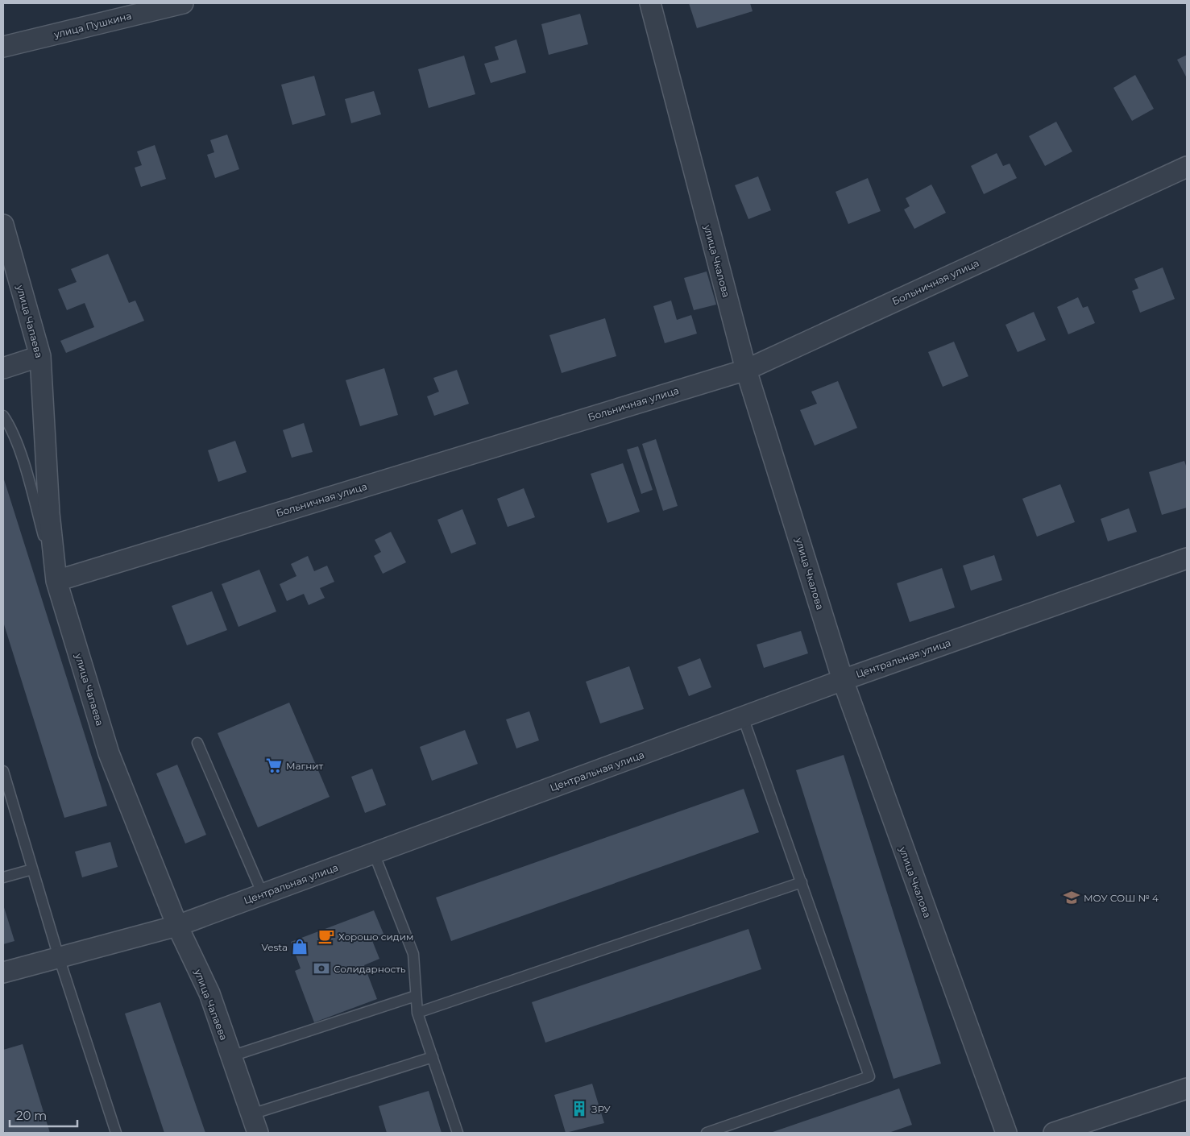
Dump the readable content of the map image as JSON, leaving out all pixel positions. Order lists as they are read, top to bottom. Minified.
{"streets":{"street":["улица Пушкина","улица Чкалова","Больничная улица","улица Чапаева","Центральная улица"]},"crossings":[["улица Чкалова","Больничная улица"],["улица Чкалова","Центральная улица"],["Больничная улица","улица Чапаева"],["улица Чапаева","Центральная улица"]],"places":{"supermarket":["Магнит"],"school or university":["МОУ СОШ № 4"],"cafe":["Хорошо сидим"],"shop":["Vesta"],"bank":["Солидарность"],"building":["ЗРУ"]},"scale_bar":"20 m"}
